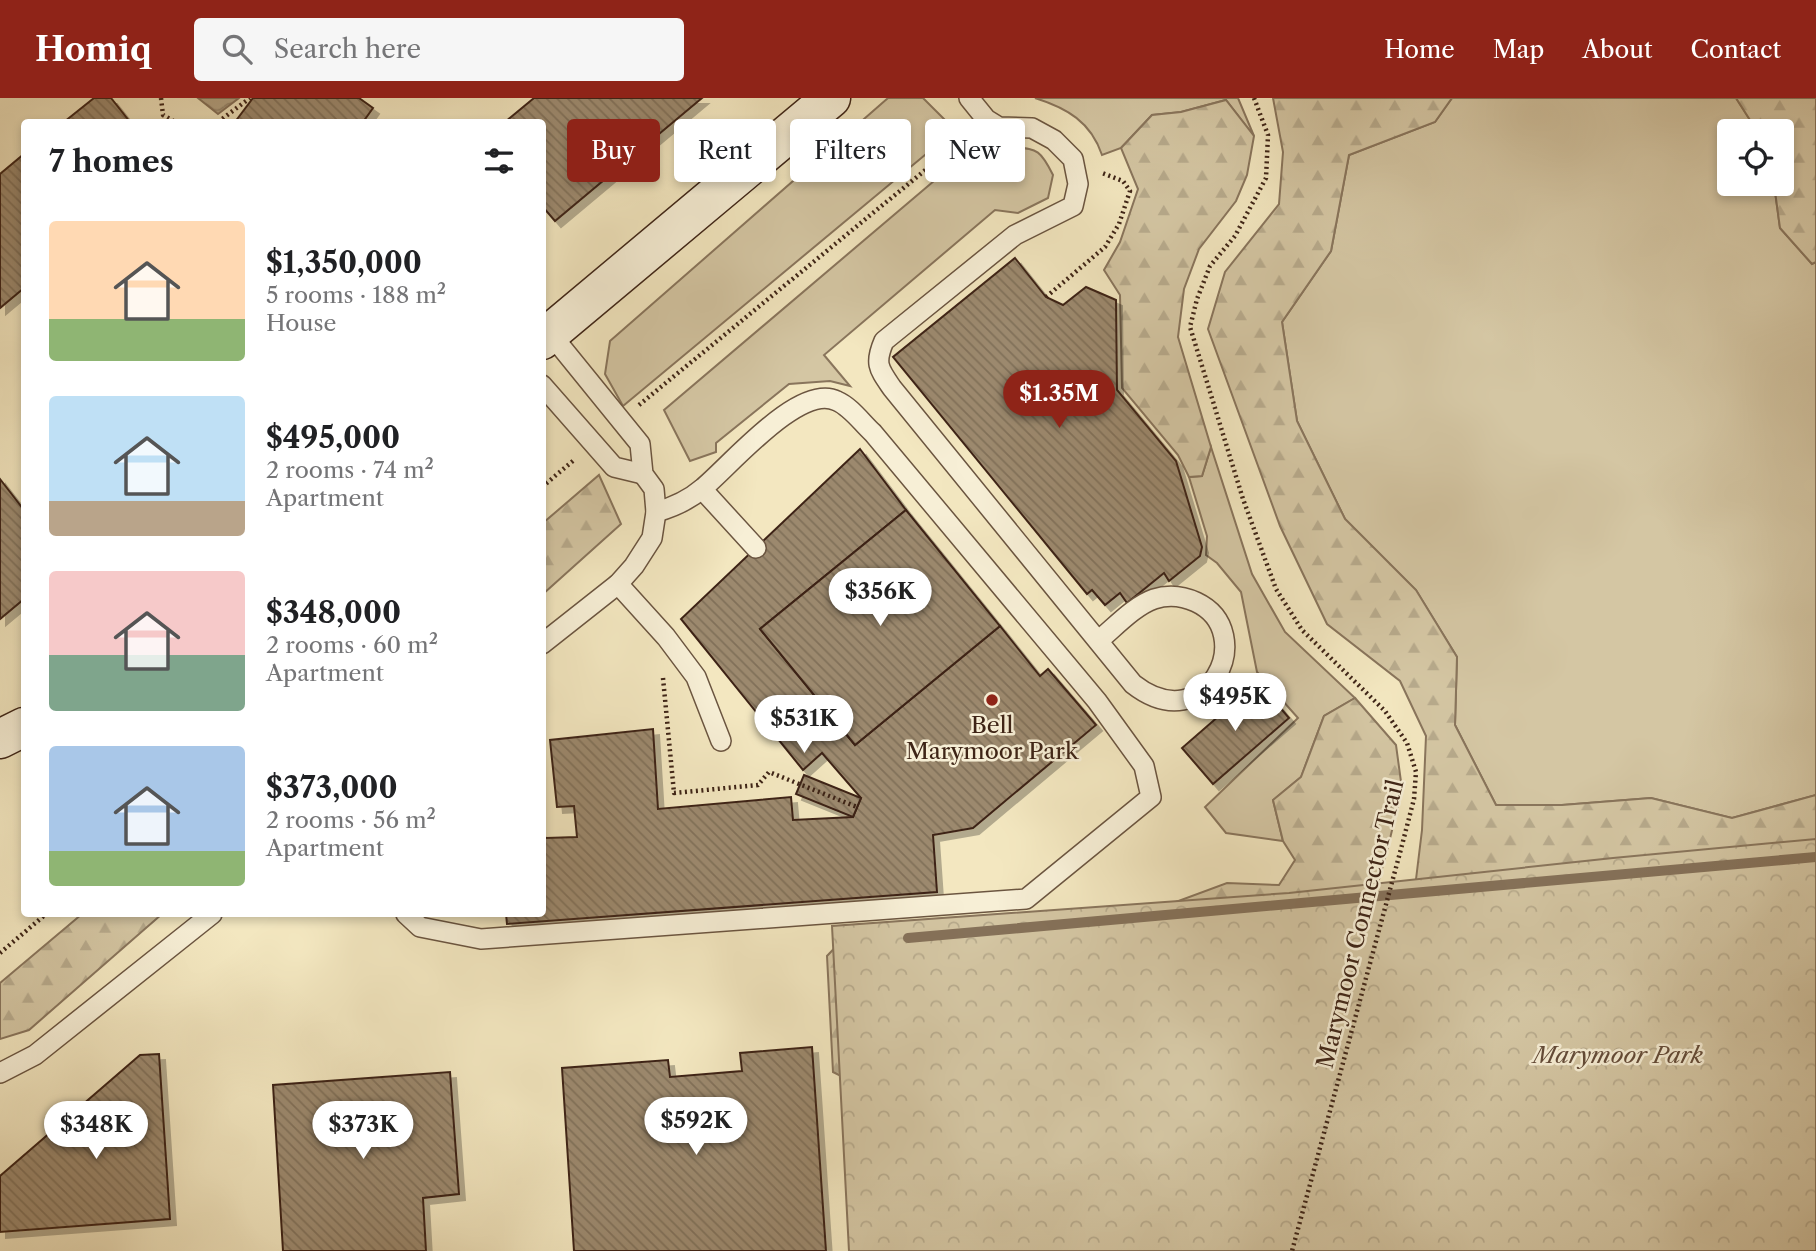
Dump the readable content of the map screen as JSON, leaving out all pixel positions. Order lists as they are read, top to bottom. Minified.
{"streets":{"path":["Marymoor Connector Trail"]},"parks":["Marymoor Park"],"places":["Bell Marymoor Park"],"page":{"header":"Homiq","search":"Search here","nav":["Home","Map","About","Contact"],"chip":["Buy","Rent","Filters","New"],"heading":"7 homes","list":[{"name":"$1,350,000","note":"5 rooms · 188 m² · House"},{"name":"$495,000","note":"2 rooms · 74 m² · Apartment"},{"name":"$348,000","note":"2 rooms · 60 m² · Apartment"},{"name":"$373,000","note":"2 rooms · 56 m² · Apartment"}],"price":["$1.35M","$356K","$495K","$531K","$592K","$348K","$373K"]}}
